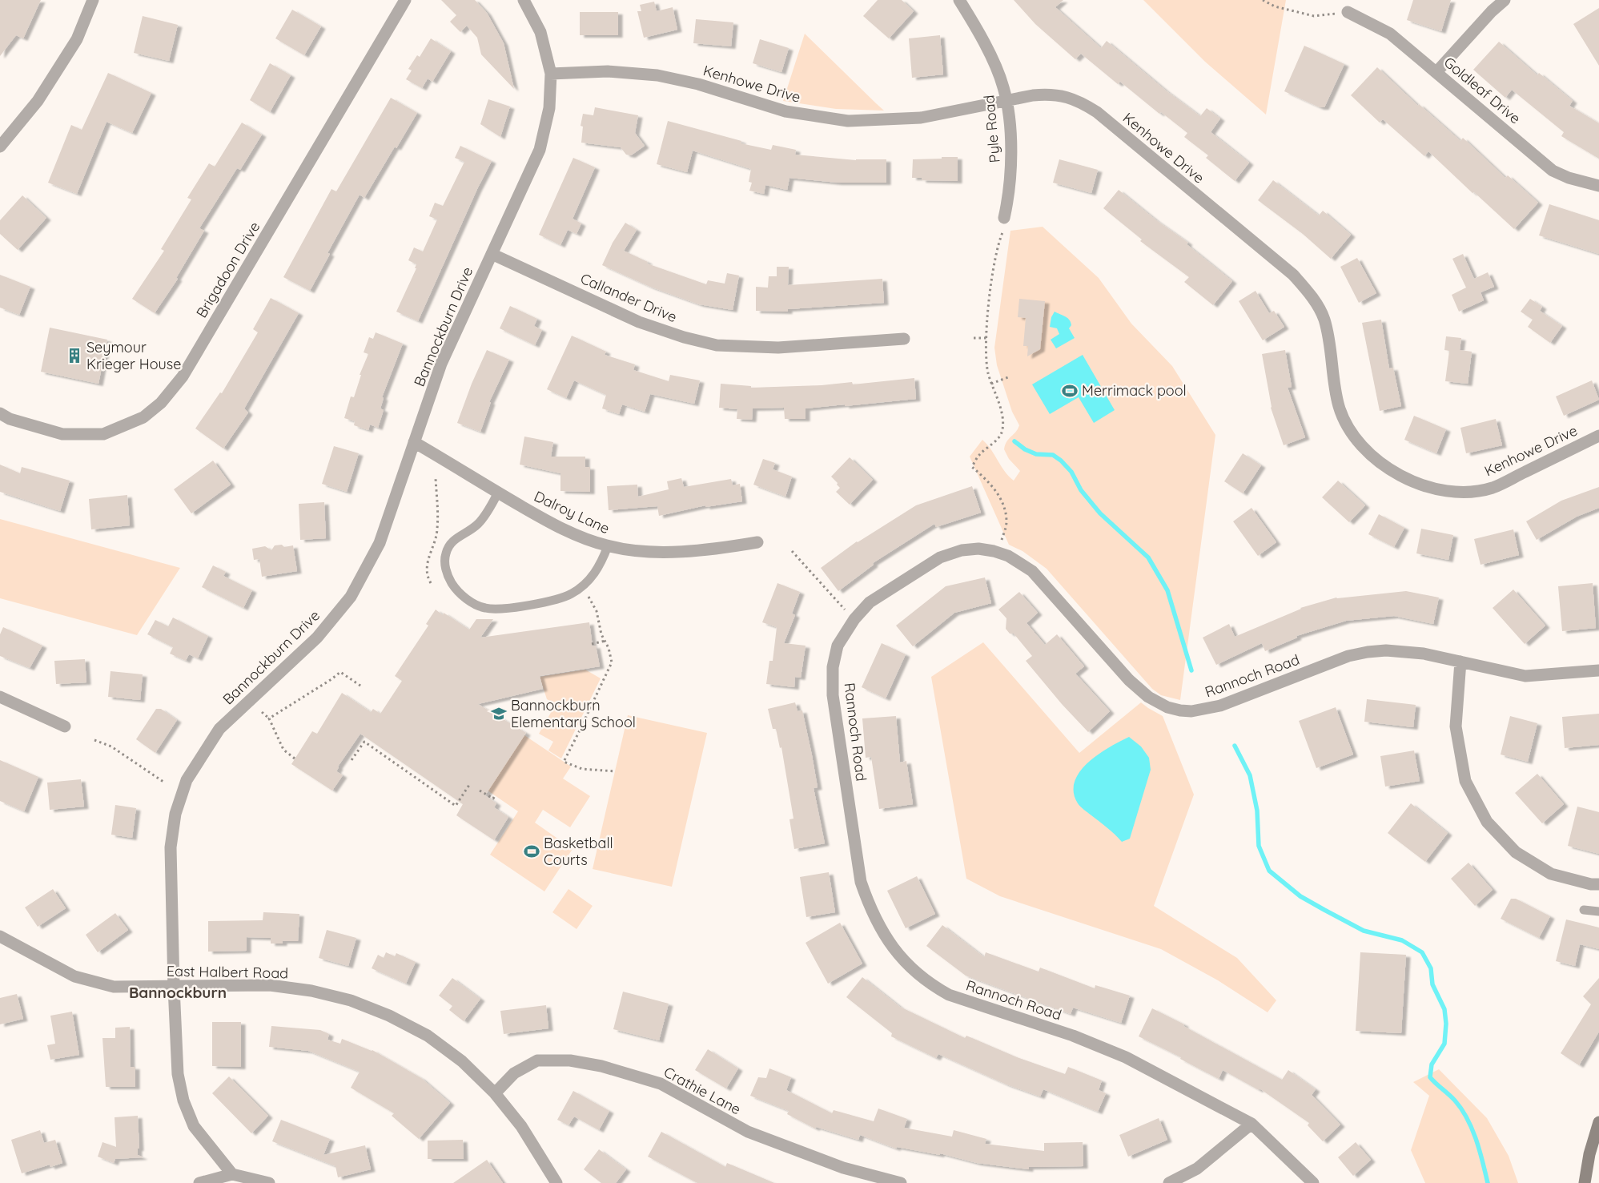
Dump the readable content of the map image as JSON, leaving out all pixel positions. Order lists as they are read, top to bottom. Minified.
{"streets":{"street":["Kenhowe Drive","Goldleaf Drive","Pyle Road","Brigadoon Drive","Callander Drive","Bannockburn Drive","Dalroy Lane","Rannoch Road","East Halbert Road","Crathie Lane"]},"crossings":[["Kenhowe Drive","Pyle Road"],["Kenhowe Drive","Bannockburn Drive"],["Callander Drive","Bannockburn Drive"],["Bannockburn Drive","Dalroy Lane"],["Bannockburn Drive","East Halbert Road"],["East Halbert Road","Crathie Lane"]],"districts":["Bannockburn"],"places":{"building":["Seymour Krieger House"],"sports":["Merrimack pool","Basketball Courts"],"school or university":["Bannockburn Elementary School"]}}
